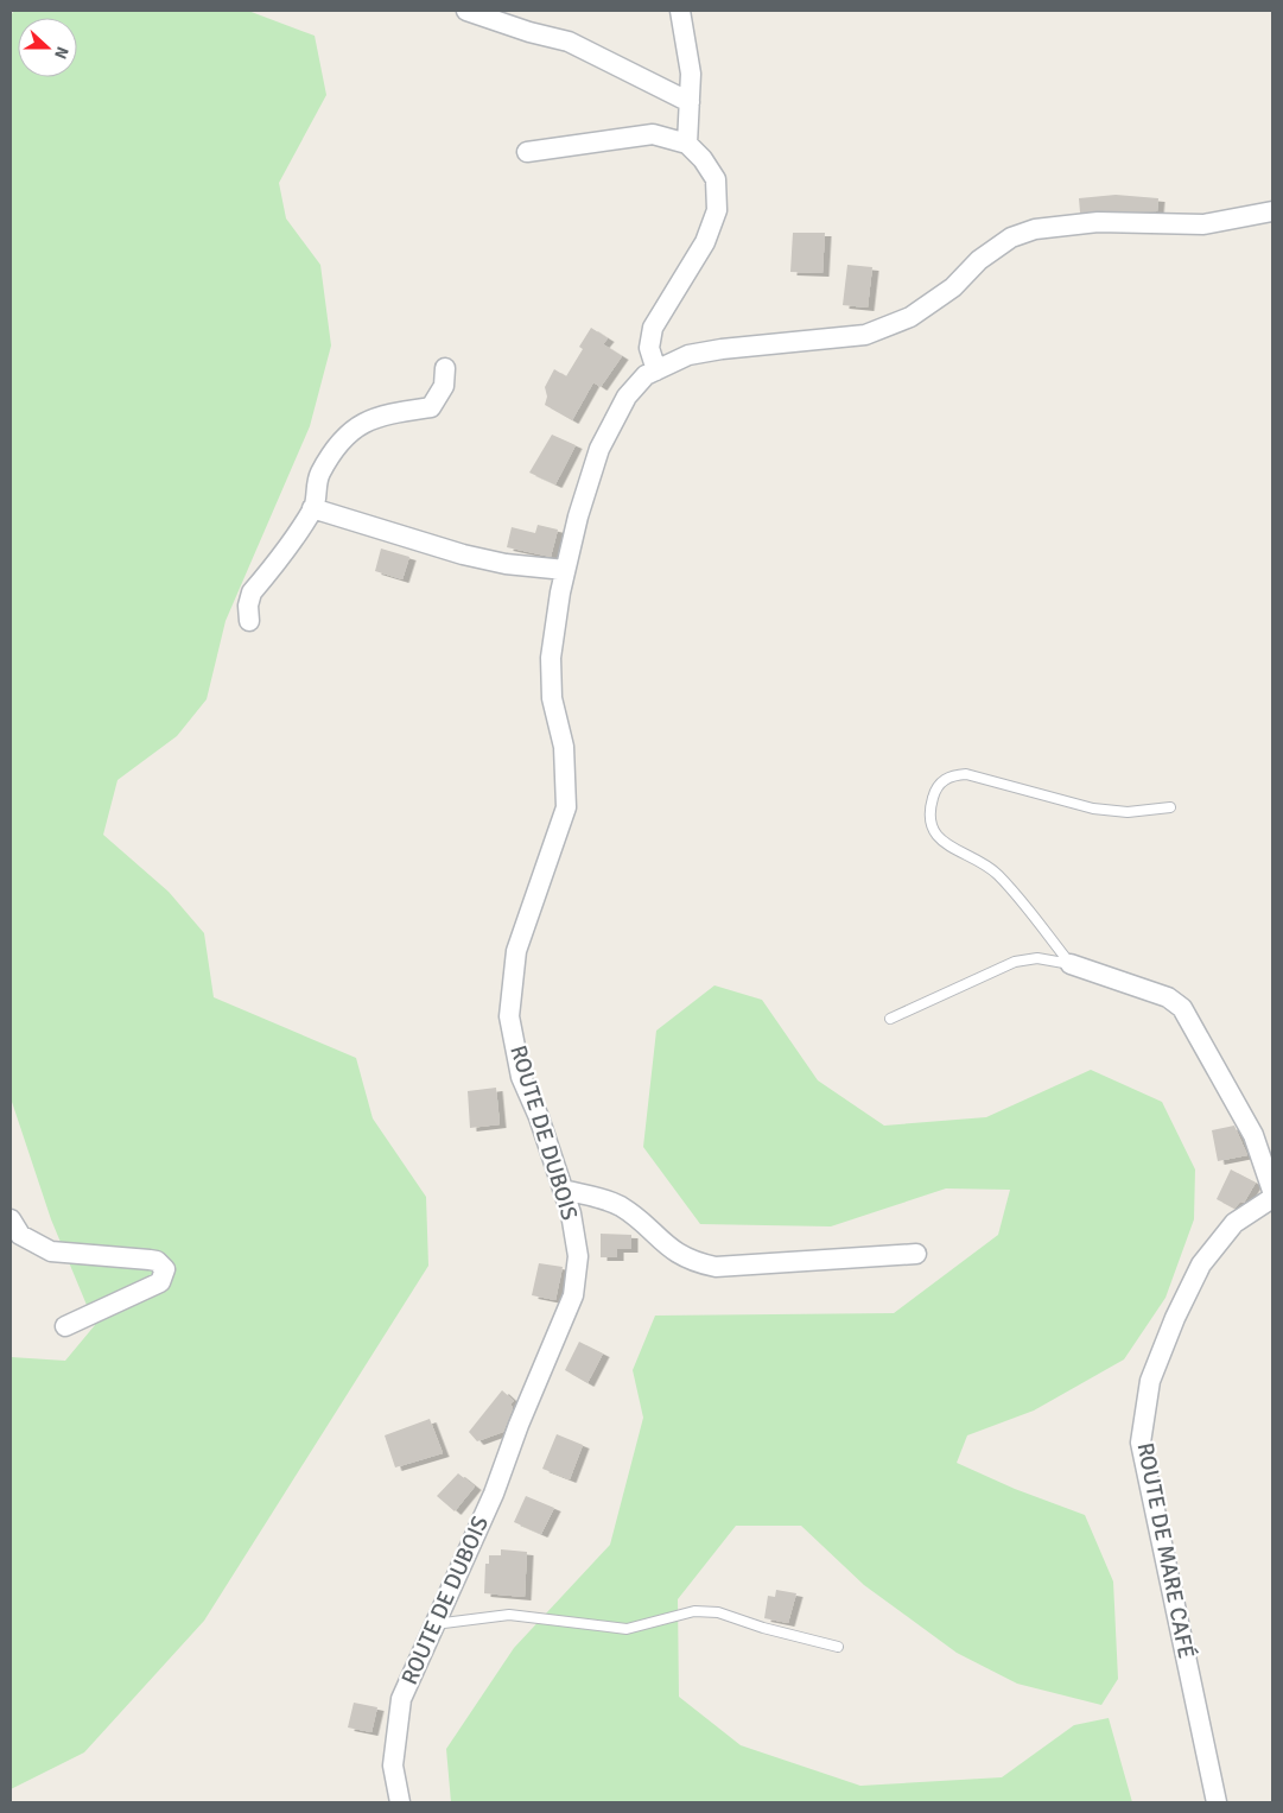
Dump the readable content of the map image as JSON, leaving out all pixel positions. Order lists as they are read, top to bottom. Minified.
{"streets":{"street":["ROUTE DE DUBOIS","ROUTE DE MARE CAFÉ"]},"north":"right"}
